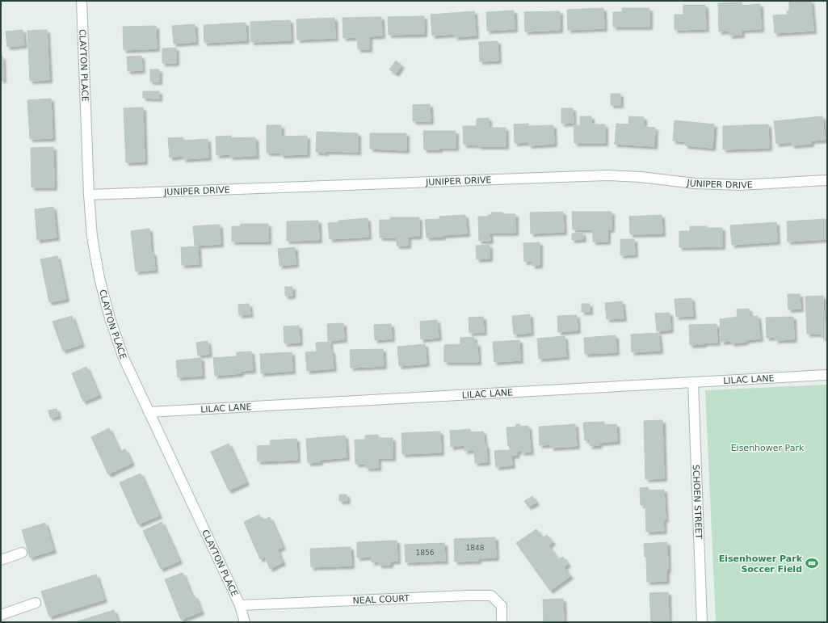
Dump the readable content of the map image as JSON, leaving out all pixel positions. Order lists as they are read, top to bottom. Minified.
{"streets":{"street":["CLAYTON PLACE","JUNIPER DRIVE","LILAC LANE","SCHOEN STREET","NEAL COURT"]},"crossings":[["CLAYTON PLACE","JUNIPER DRIVE"],["CLAYTON PLACE","LILAC LANE"],["CLAYTON PLACE","NEAL COURT"],["LILAC LANE","SCHOEN STREET"]],"parks":["Eisenhower Park"],"places":{"sports":["Eisenhower Park Soccer Field"]},"house_numbers":["1848","1856"]}
